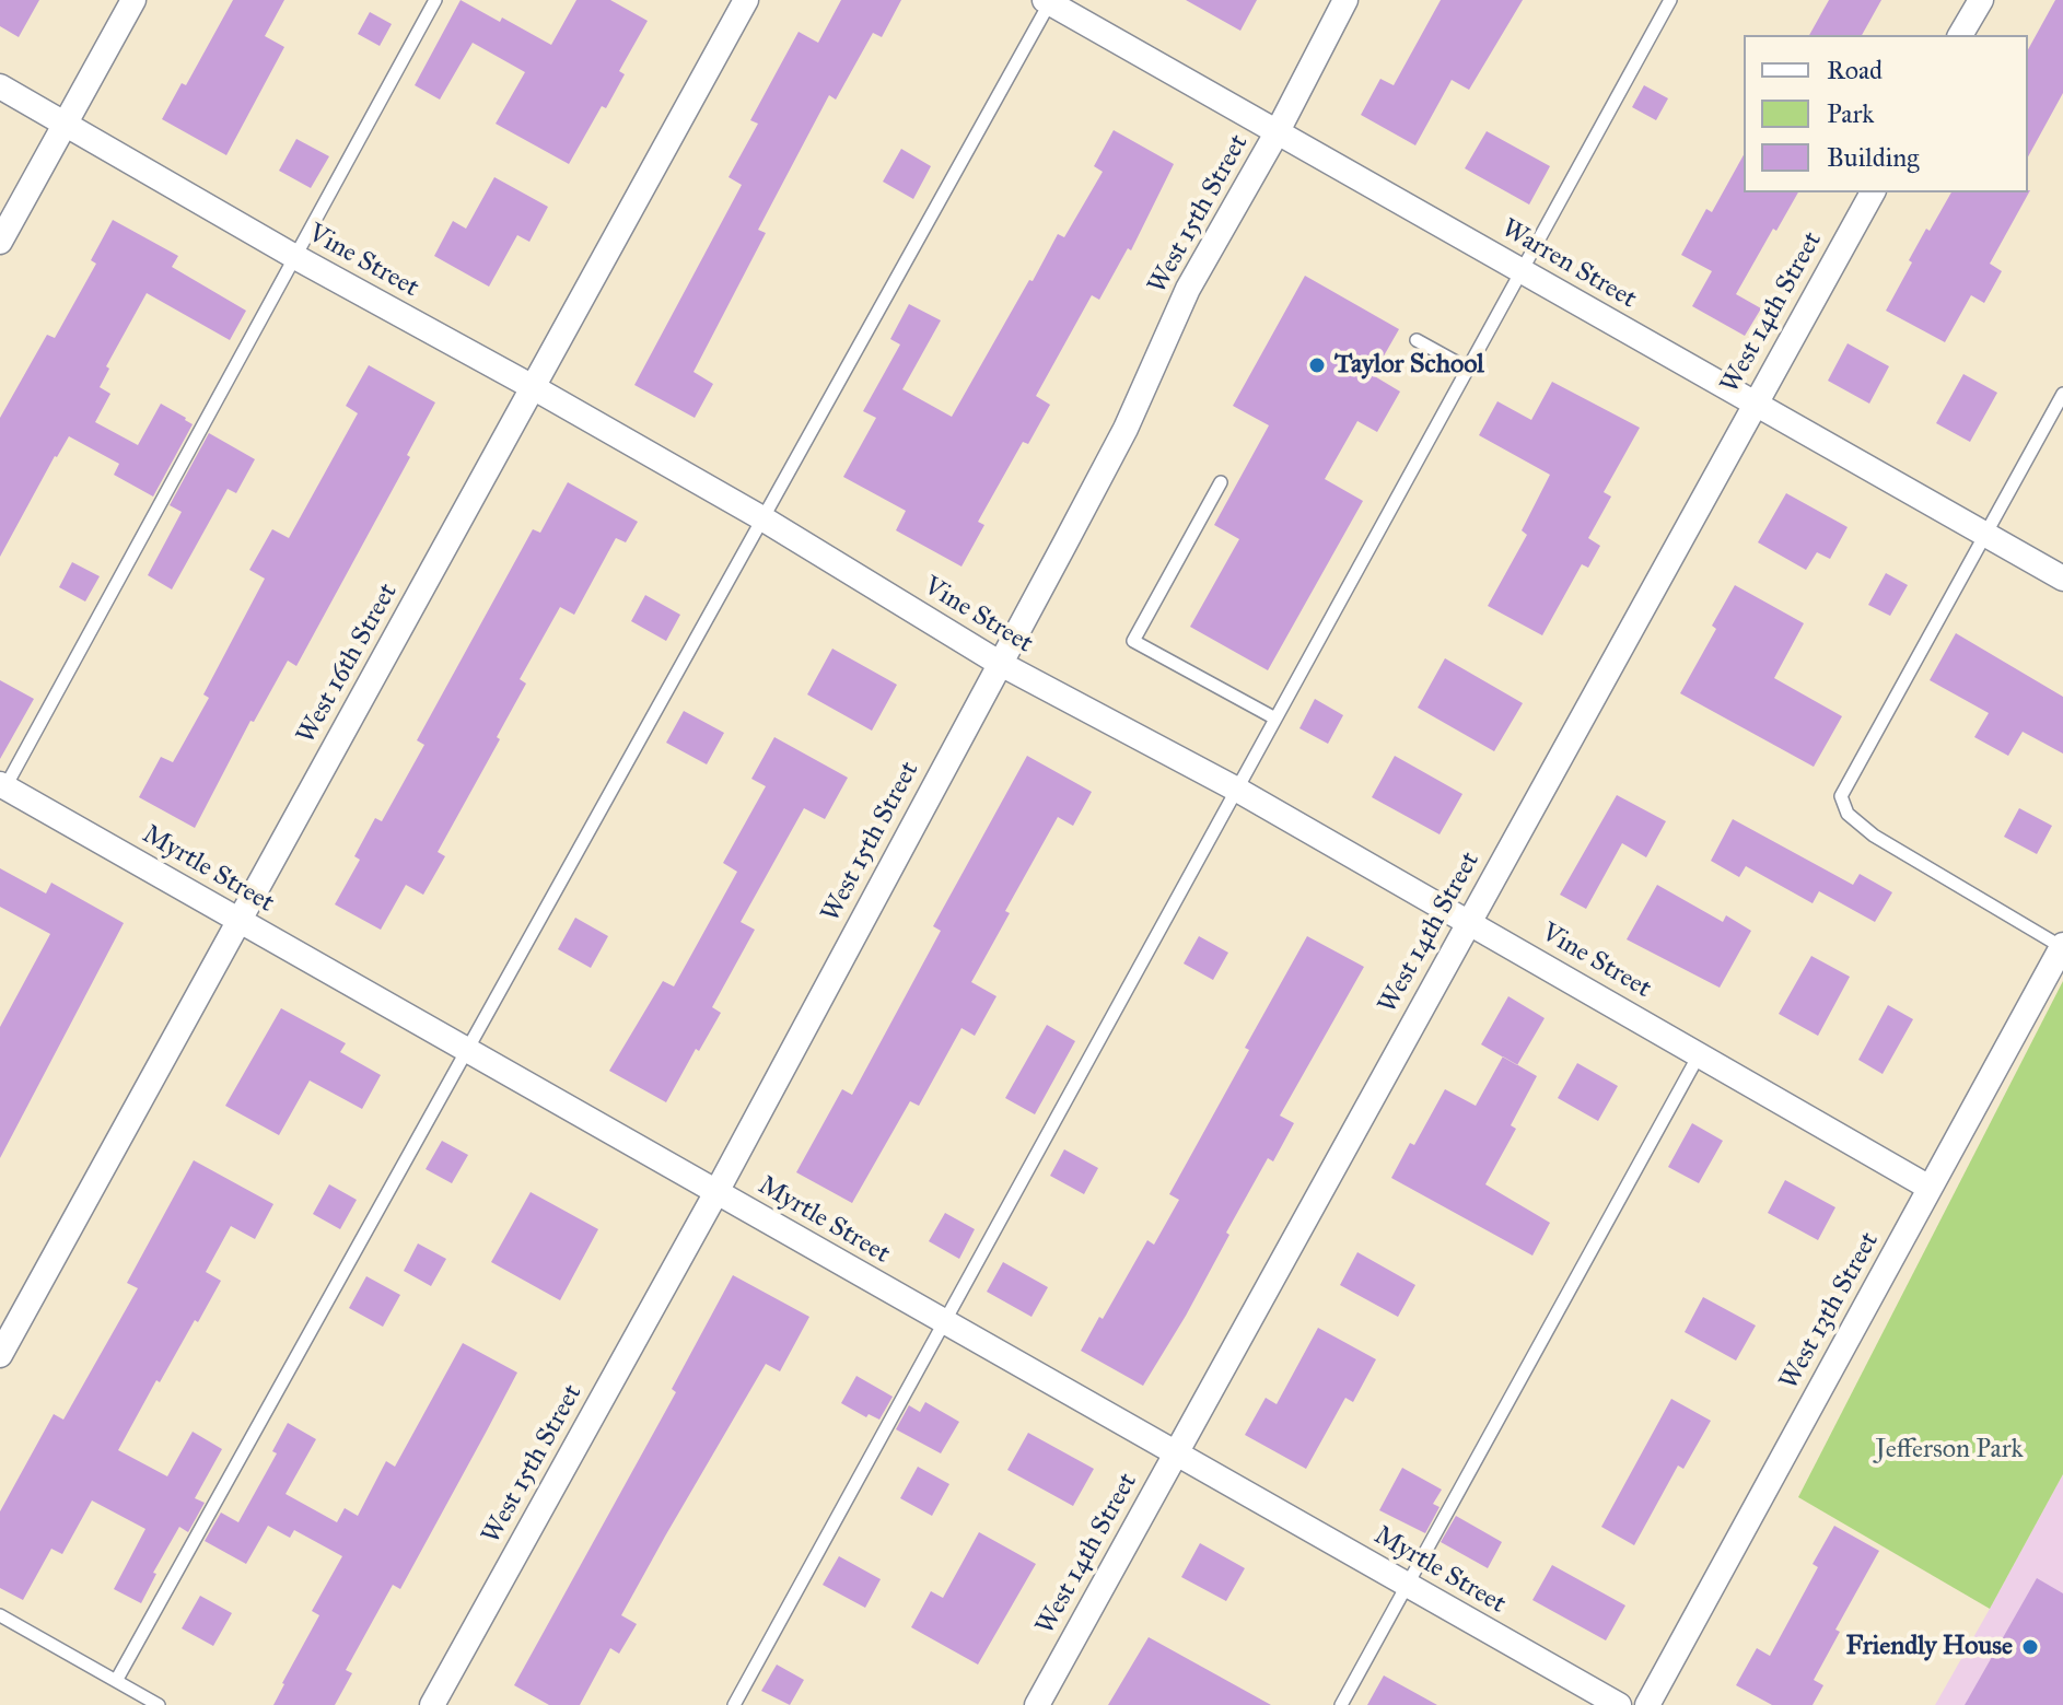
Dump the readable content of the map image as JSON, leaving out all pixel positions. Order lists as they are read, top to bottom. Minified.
{"streets":{"street":["West 15th Street","Vine Street","Warren Street","West 14th Street","West 16th Street","Myrtle Street","West 13th Street"]},"crossings":[["West 15th Street","Vine Street"],["West 15th Street","Warren Street"],["West 15th Street","Myrtle Street"],["Vine Street","West 14th Street"],["Vine Street","West 16th Street"],["Vine Street","West 13th Street"],["Warren Street","West 14th Street"],["West 14th Street","Myrtle Street"],["West 16th Street","Myrtle Street"]],"parks":["Jefferson Park"],"places":["Taylor School","Friendly House"],"legend":["Road","Park","Building"]}
